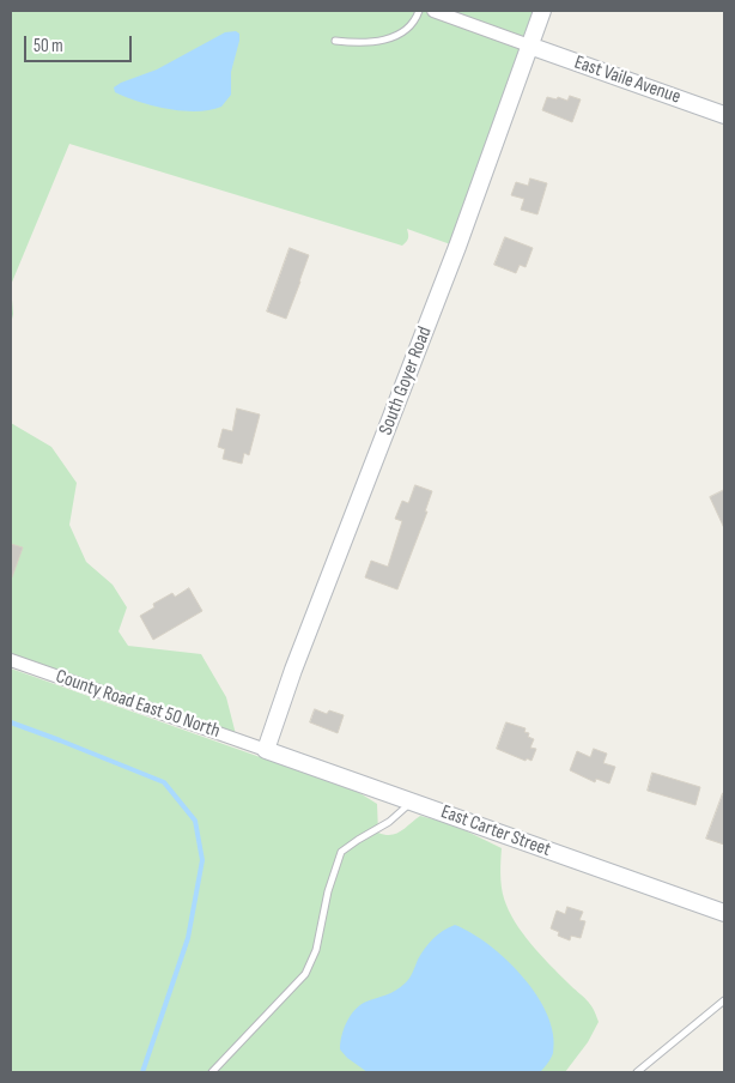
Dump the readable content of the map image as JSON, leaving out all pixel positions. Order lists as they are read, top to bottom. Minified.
{"streets":{"street":["East Vaile Avenue","South Goyer Road","County Road East 50 North","East Carter Street"]},"crossings":[["East Vaile Avenue","South Goyer Road"],["South Goyer Road","County Road East 50 North"],["South Goyer Road","East Carter Street"],["County Road East 50 North","East Carter Street"]],"scale_bar":"50 m"}
